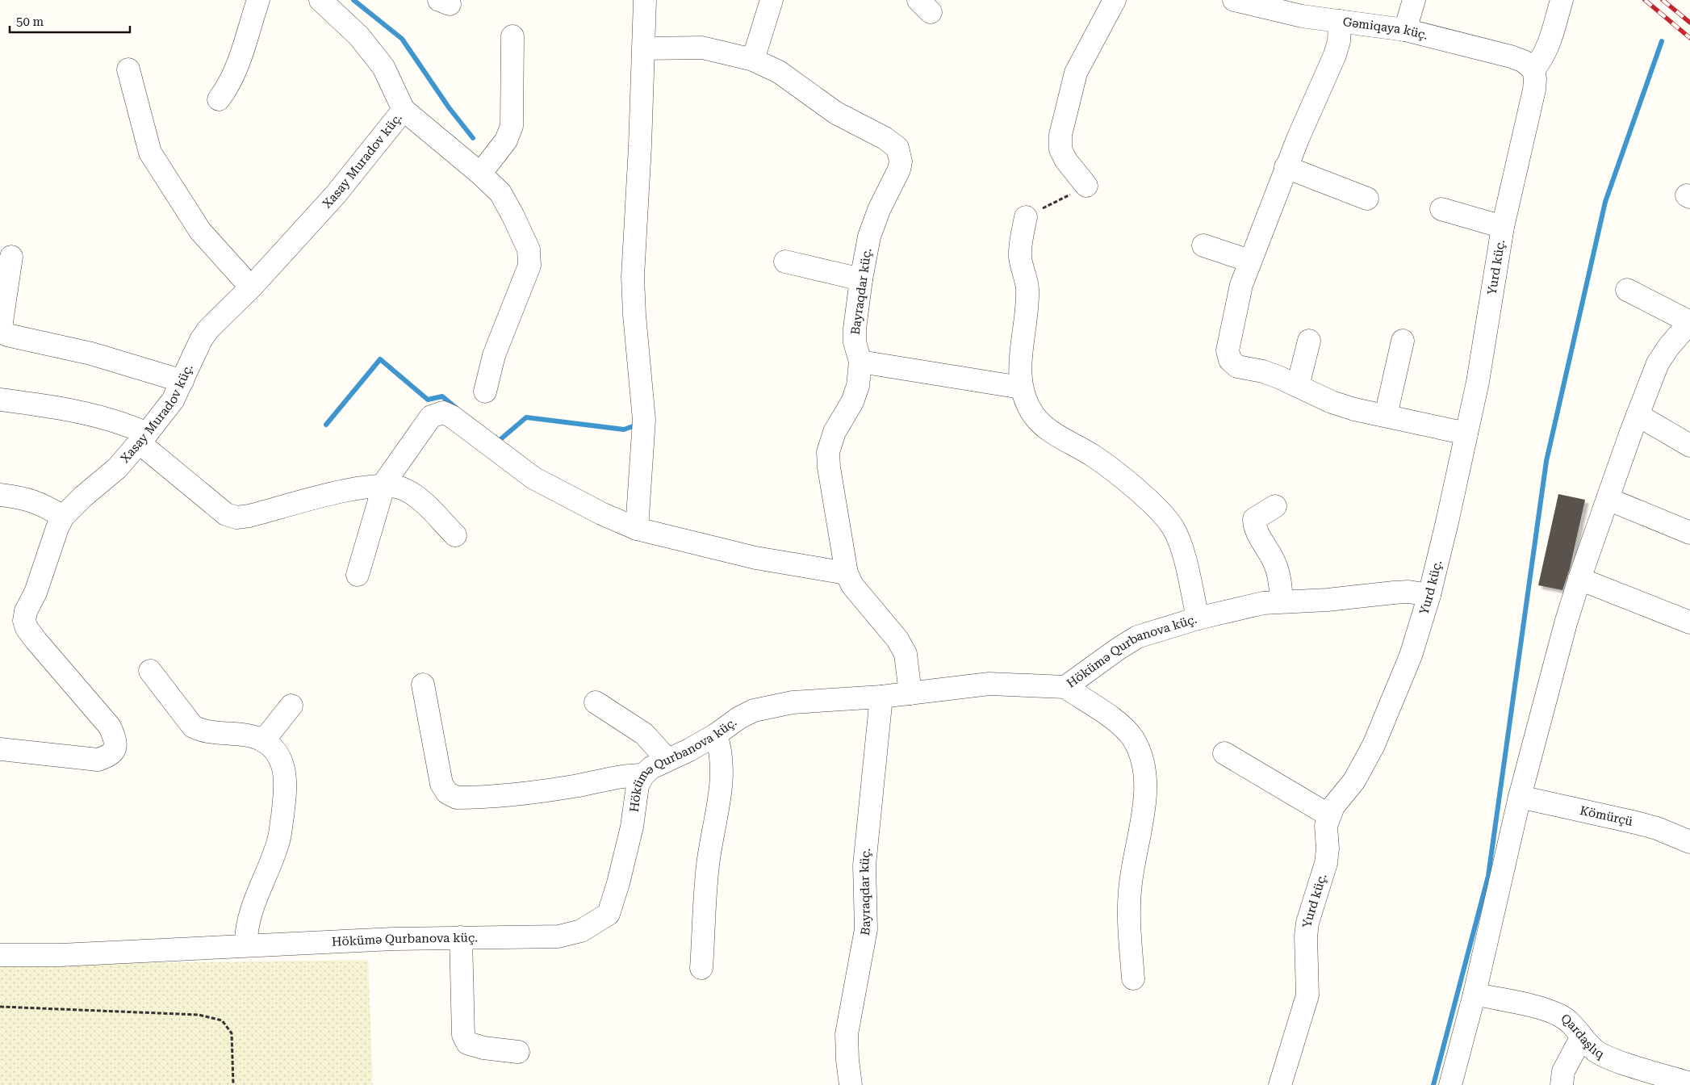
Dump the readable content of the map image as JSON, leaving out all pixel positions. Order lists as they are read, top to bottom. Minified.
{"streets":{"street":["Gəmiqaya küç.","Xasay Muradov küç.","Yurd küç.","Bayraqdar küç.","Hökümə Qurbanova küç.","Kömürçü","Qardaşlıq"]},"crossings":[["Gəmiqaya küç.","Yurd küç."],["Yurd küç.","Hökümə Qurbanova küç."],["Bayraqdar küç.","Hökümə Qurbanova küç."]],"scale_bar":"50 m"}
